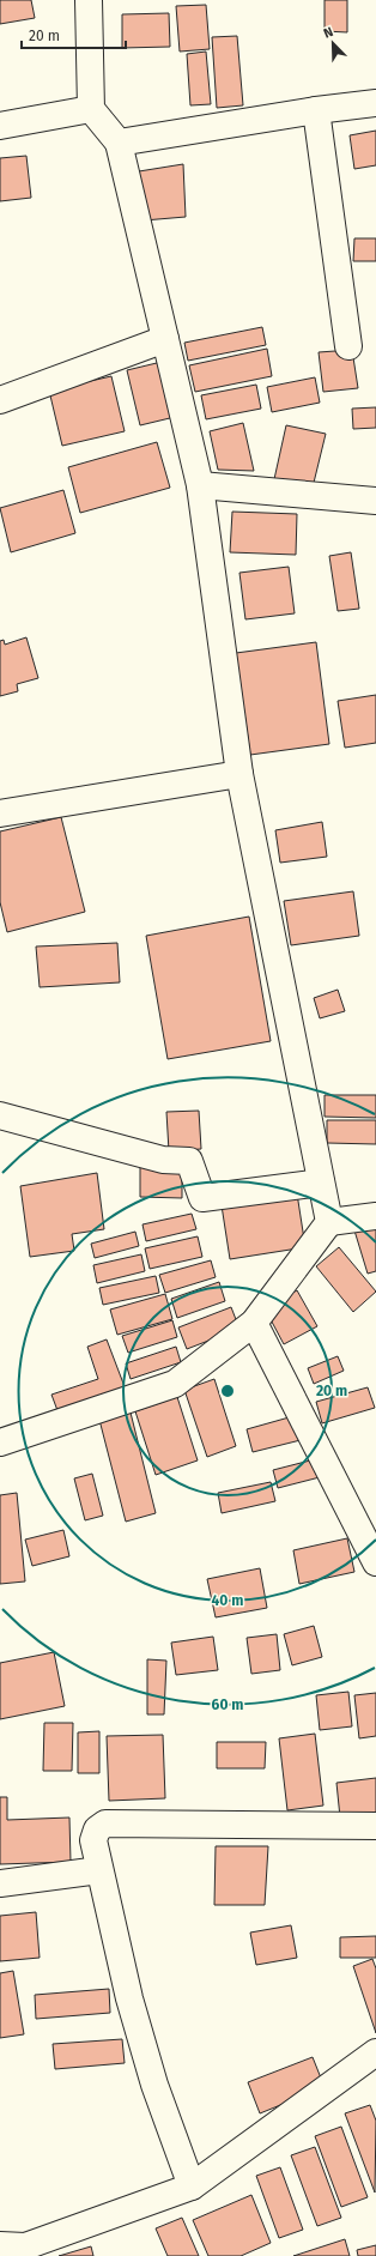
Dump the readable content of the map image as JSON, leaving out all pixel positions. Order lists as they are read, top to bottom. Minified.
{"scale_bar":"20 m","north":"top left","rings":["20 m","40 m","60 m"]}
